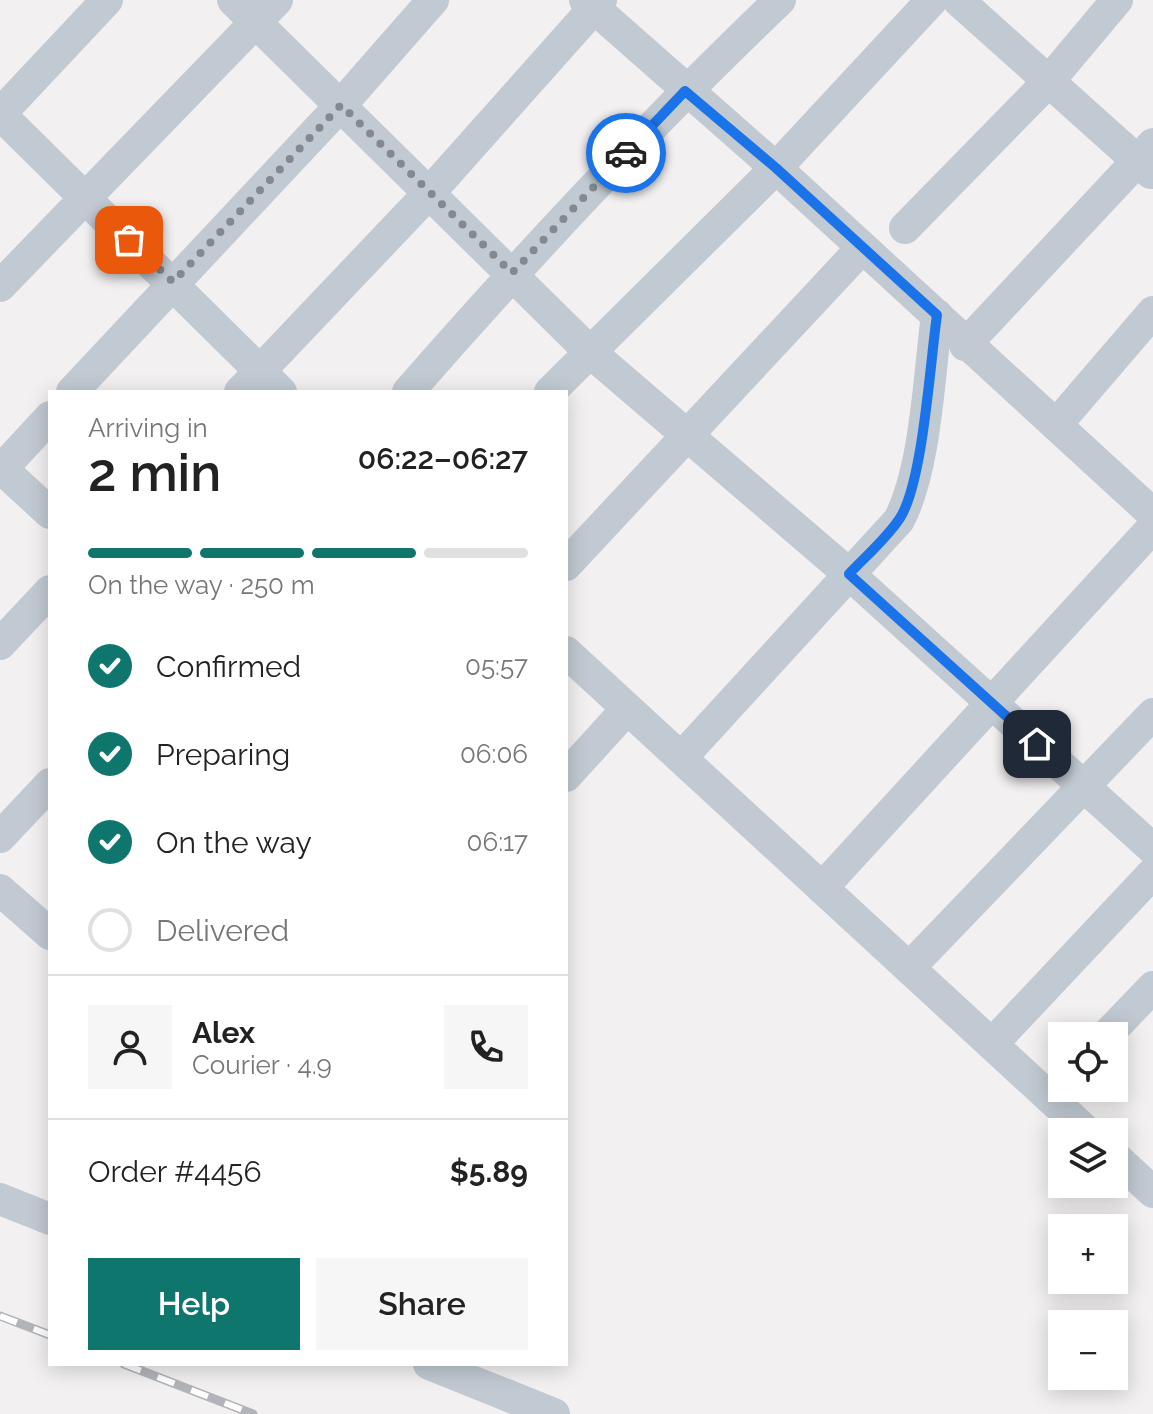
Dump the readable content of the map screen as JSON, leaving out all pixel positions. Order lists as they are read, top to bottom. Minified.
{"page":{"heading":["2 min","Arriving in","06:22–06:27"],"panel":["Alex","Courier · 4.9","Order #4456","$5.89"],"bar":"On the way · 250 m","list":[["Confirmed","05:57"],["Preparing","06:06"],["On the way","06:17"],"Delivered"],"map_buttons":["+","−"],"buttons":["Help","Share"]}}
